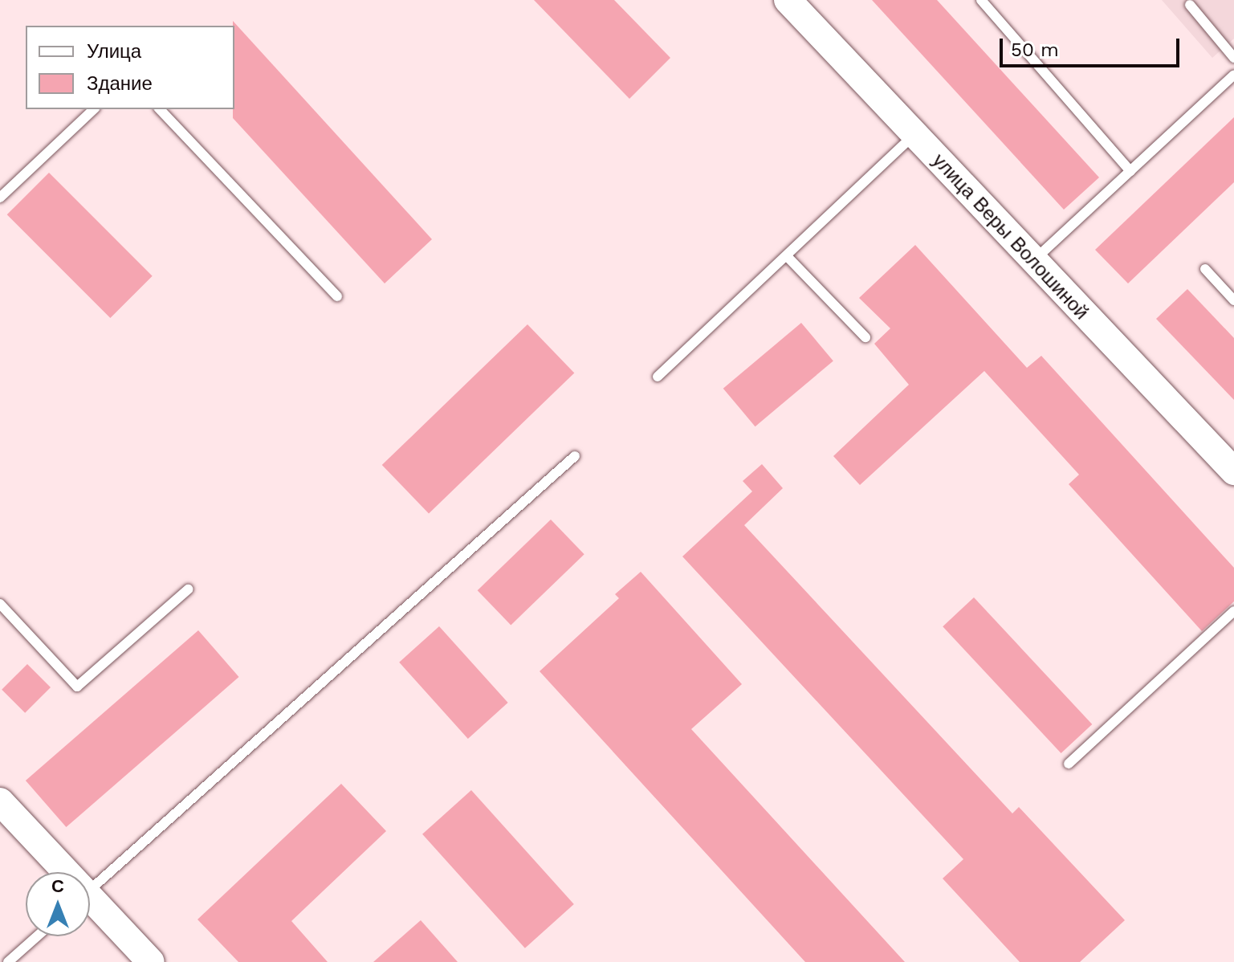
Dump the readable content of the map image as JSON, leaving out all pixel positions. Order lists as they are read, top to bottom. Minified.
{"streets":{"street":["улица Веры Волошиной"]},"legend":["Улица","Здание"],"scale_bar":"50 m","north":"top"}
